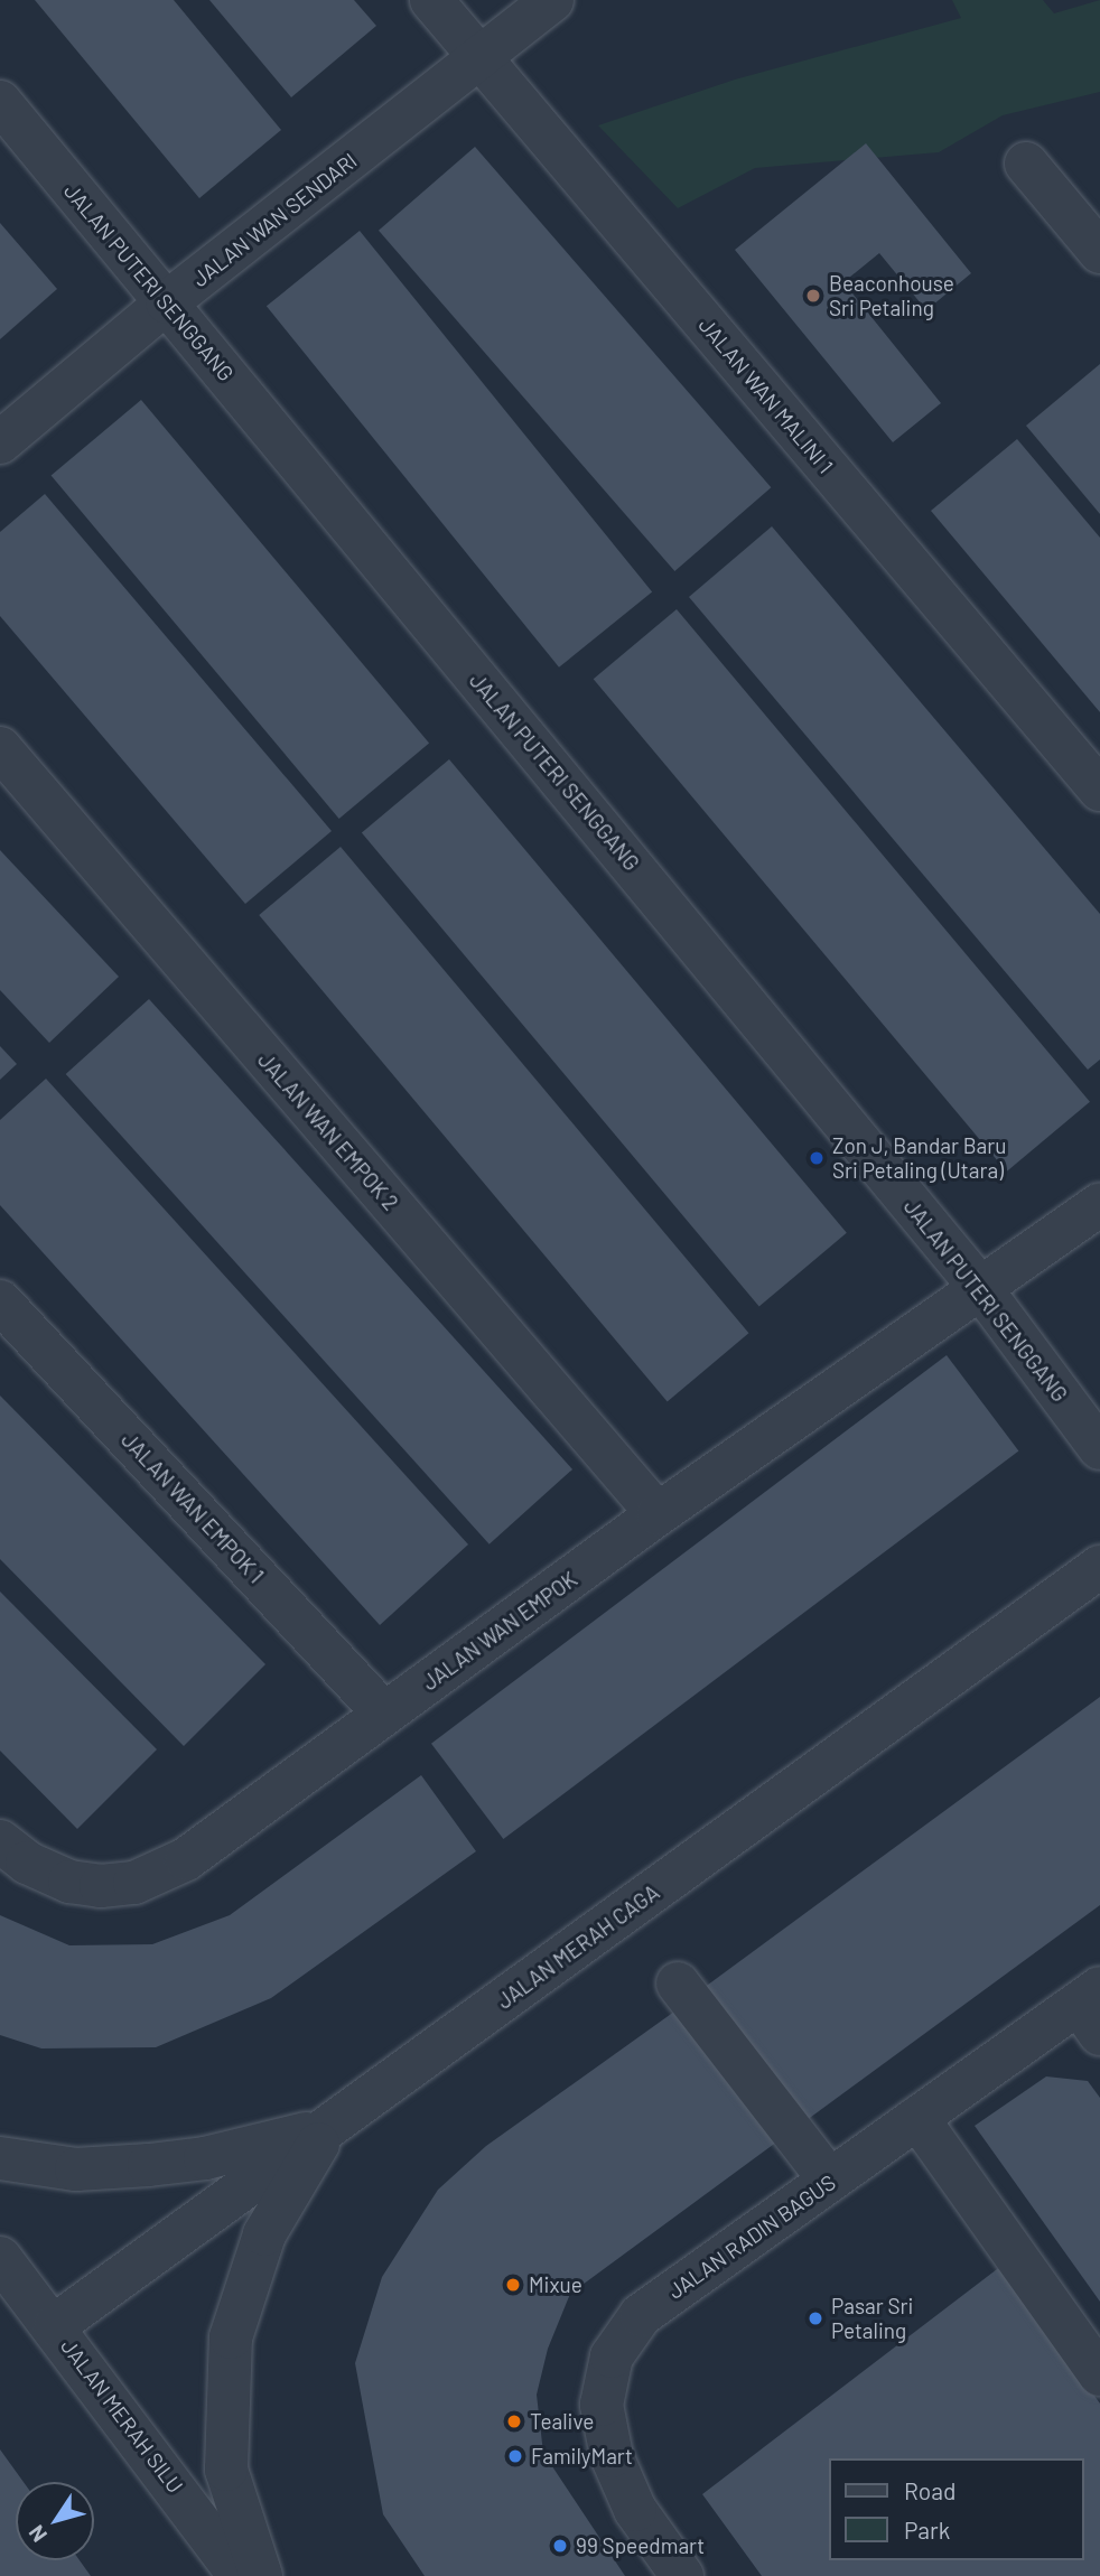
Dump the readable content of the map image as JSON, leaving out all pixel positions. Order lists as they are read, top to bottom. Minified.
{"streets":{"street":["JALAN WAN SENDARI","JALAN PUTERI SENGGANG","JALAN WAN MALINI 1","JALAN WAN EMPOK 2","JALAN WAN EMPOK 1","JALAN WAN EMPOK","JALAN MERAH CAGA","JALAN RADIN BAGUS","JALAN MERAH SILU"]},"crossings":[["JALAN WAN SENDARI","JALAN PUTERI SENGGANG"],["JALAN WAN SENDARI","JALAN WAN MALINI 1"],["JALAN PUTERI SENGGANG","JALAN WAN EMPOK"],["JALAN WAN EMPOK 2","JALAN WAN EMPOK"],["JALAN WAN EMPOK 1","JALAN WAN EMPOK"],["JALAN MERAH CAGA","JALAN MERAH SILU"]],"places":["Beaconhouse Sri Petaling","Zon J, Bandar Baru Sri Petaling (Utara)","Mixue","Pasar Sri Petaling","Tealive","FamilyMart","99 Speedmart"],"legend":["Road","Park"],"north":"bottom left"}
